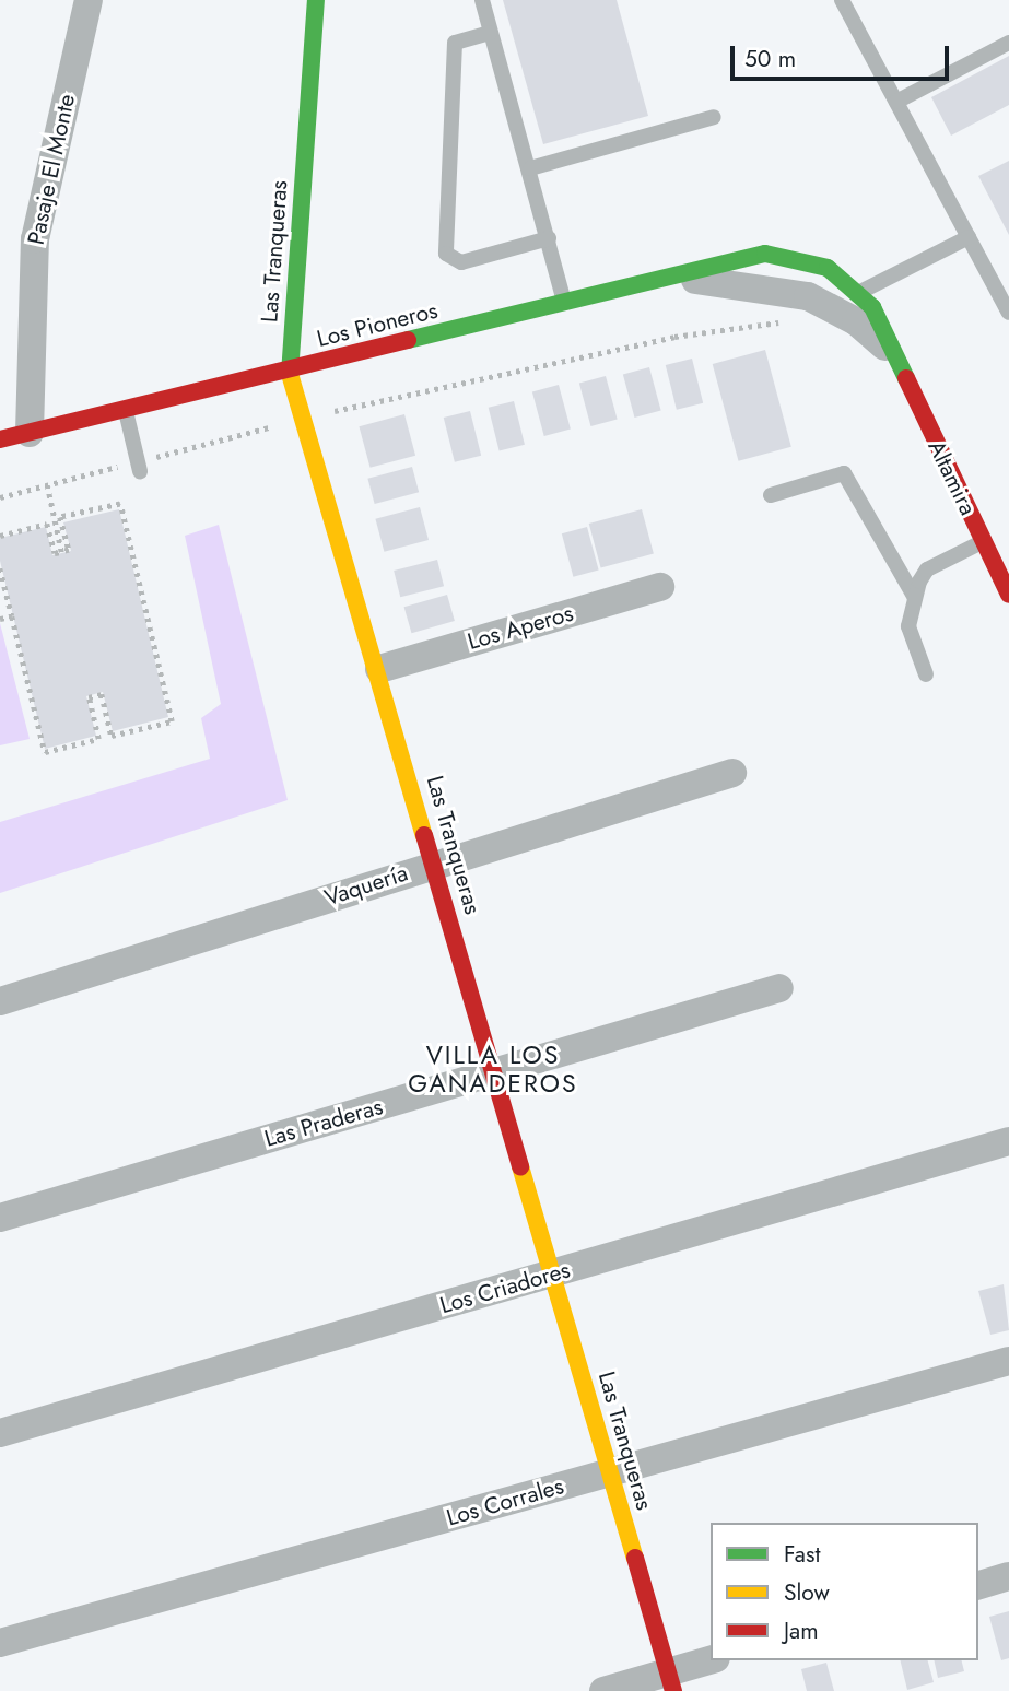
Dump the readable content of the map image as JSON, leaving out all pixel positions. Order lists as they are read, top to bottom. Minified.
{"streets":{"street":["Pasaje El Monte","Las Tranqueras","Los Pioneros","Altamira","Los Aperos","Vaquería","Las Praderas","Los Criadores","Los Corrales"]},"crossings":[["Pasaje El Monte","Los Pioneros"],["Las Tranqueras","Los Pioneros"],["Las Tranqueras","Los Aperos"],["Las Tranqueras","Vaquería"],["Las Tranqueras","Las Praderas"],["Las Tranqueras","Los Criadores"],["Las Tranqueras","Los Corrales"],["Los Pioneros","Altamira"]],"districts":["VILLA LOS GANADEROS"],"legend":["Fast","Slow","Jam"],"scale_bar":"50 m"}
